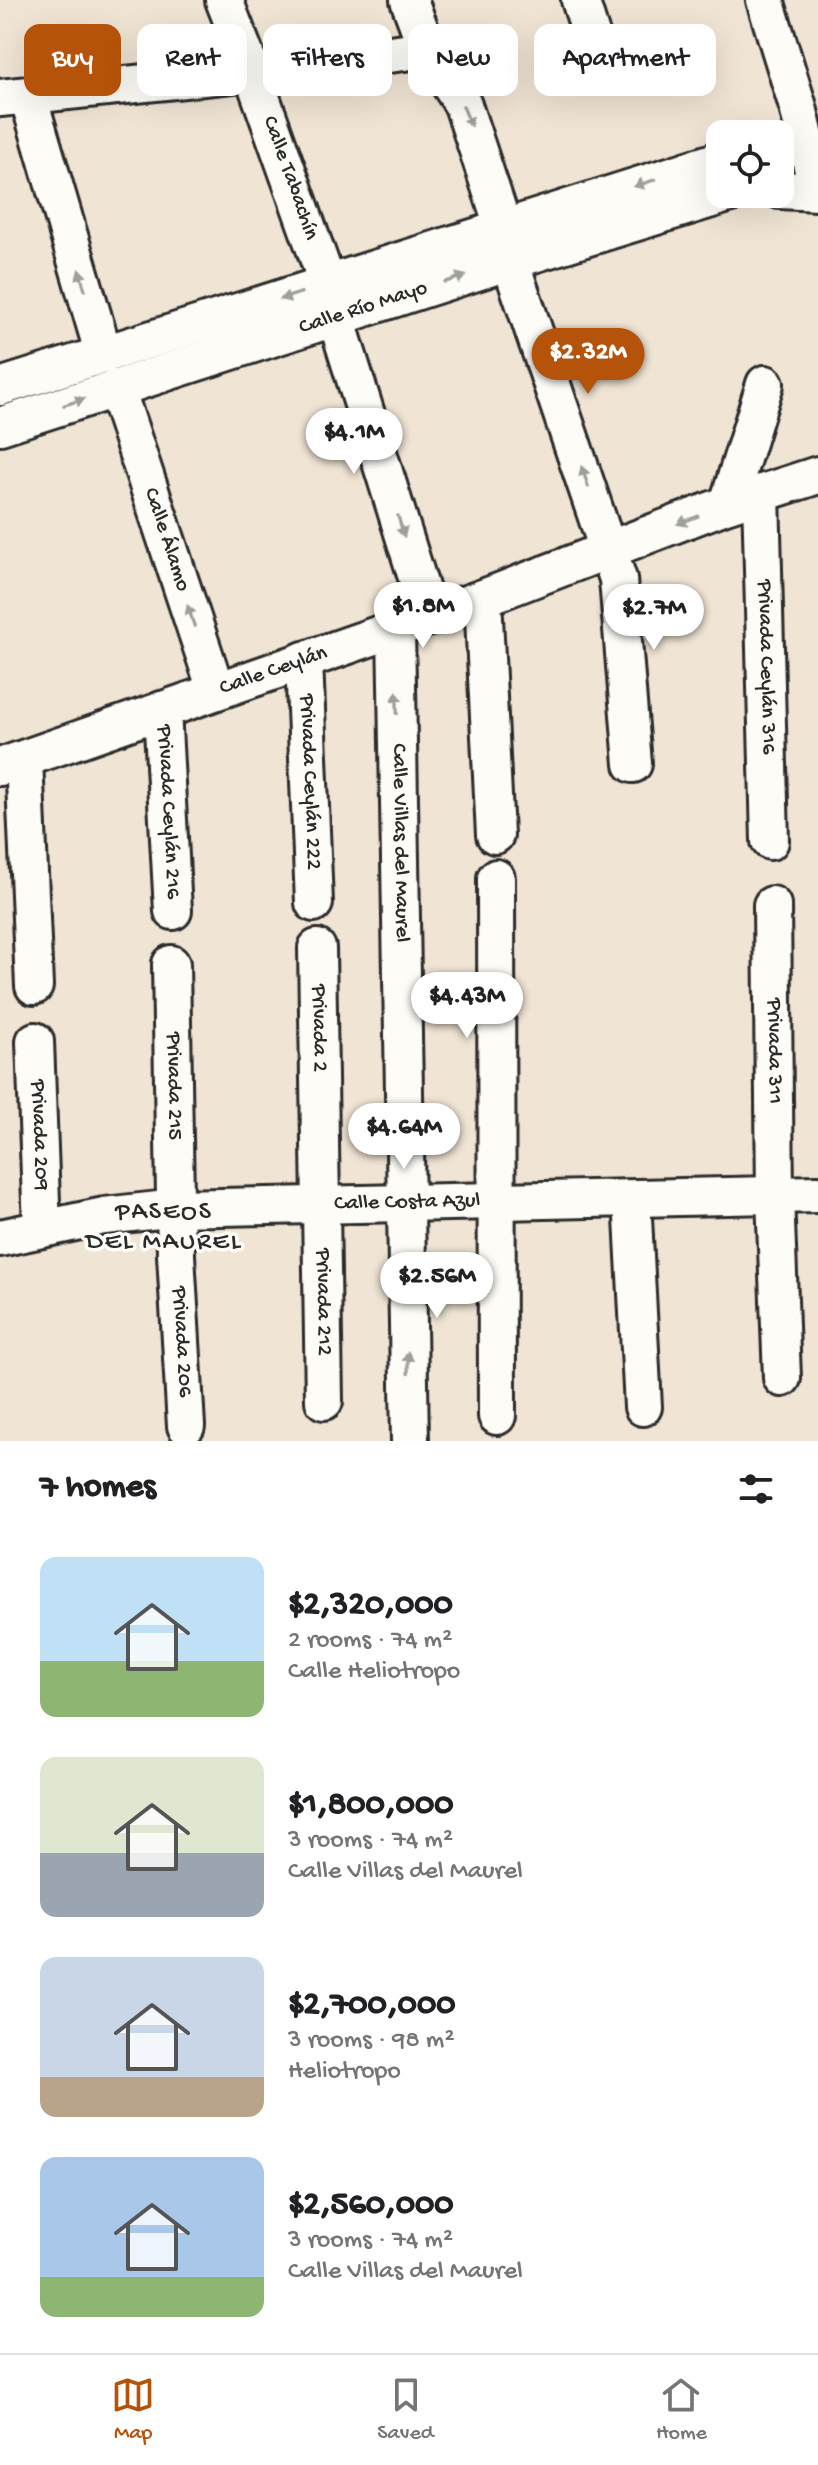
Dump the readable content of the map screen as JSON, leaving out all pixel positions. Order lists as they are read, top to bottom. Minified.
{"streets":{"street":["Calle Tabachín","Calle Río Mayo","Calle Álamo","Privada Ceylán 316","Calle Ceylán","Privada Ceylán 222","Privada Ceylán 216","Calle Villas del Maurel","Privada 2","Privada 311","Privada 215","Privada 209","Calle Costa Azul","Privada 212","Privada 206"]},"crossings":[["Calle Tabachín","Calle Río Mayo"],["Calle Tabachín","Calle Ceylán"],["Calle Tabachín","Calle Villas del Maurel"],["Calle Río Mayo","Calle Álamo"],["Calle Álamo","Calle Ceylán"],["Privada Ceylán 316","Calle Ceylán"],["Calle Ceylán","Privada Ceylán 222"],["Calle Ceylán","Privada Ceylán 216"],["Calle Ceylán","Calle Villas del Maurel"],["Calle Villas del Maurel","Calle Costa Azul"],["Privada 2","Calle Costa Azul"],["Privada 2","Privada 212"],["Privada 311","Calle Costa Azul"],["Privada 215","Calle Costa Azul"],["Privada 215","Privada 206"],["Privada 209","Calle Costa Azul"],["Calle Costa Azul","Privada 212"],["Calle Costa Azul","Privada 206"]],"one_way":["Calle Álamo"],"districts":["PASEOS DEL MAUREL"],"page":{"chip":["Buy","Rent","Filters","New","Apartment"],"price":["$2.32M","$4.1M","$1.8M","$2.7M","$4.43M","$4.64M","$2.56M"],"heading":"7 homes","list":[{"name":"$2,320,000","note":"2 rooms · 74 m² · Calle Heliotropo"},{"name":"$1,800,000","note":"3 rooms · 74 m² · Calle Villas del Maurel"},{"name":"$2,700,000","note":"3 rooms · 98 m² · Heliotropo"},{"name":"$2,560,000","note":"3 rooms · 74 m² · Calle Villas del Maurel"}],"tabs":["Map","Saved","Home"]}}
